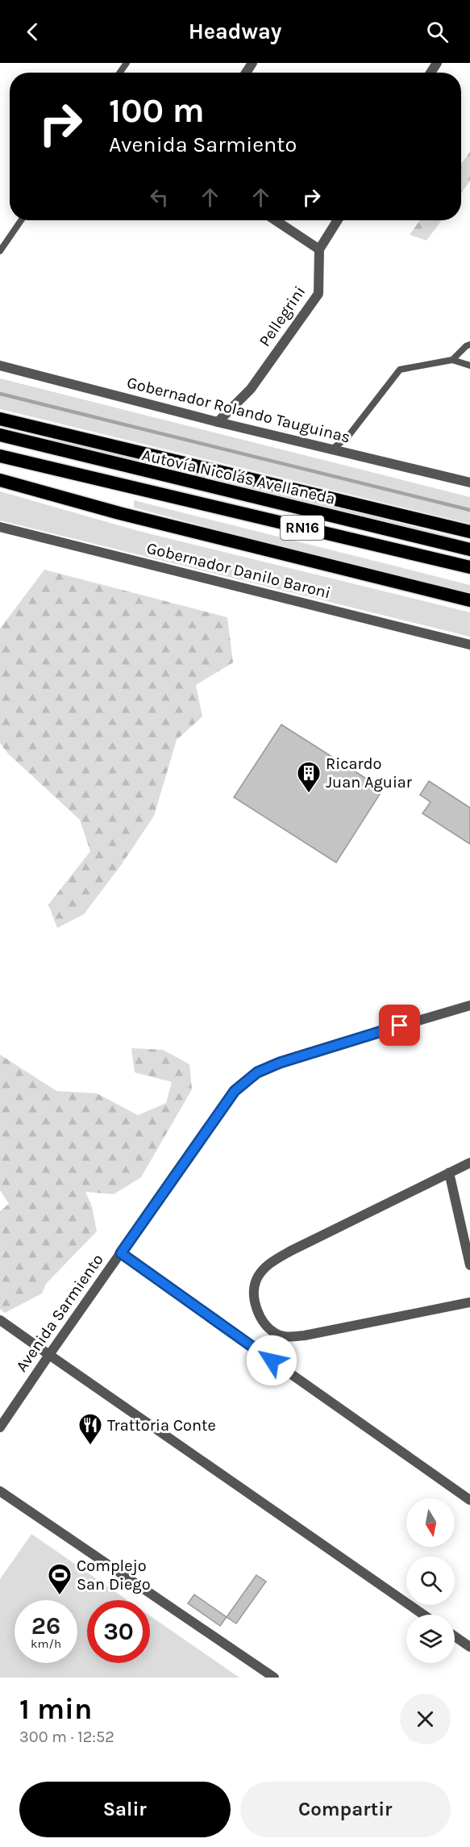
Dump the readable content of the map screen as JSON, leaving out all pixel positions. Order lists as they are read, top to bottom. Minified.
{"streets":{"highway":["Autovía Nicolás Avellaneda","RN16"],"street":["Pellegrini","Gobernador Rolando Tauguinas","Gobernador Danilo Baroni","Avenida Sarmiento"]},"crossings":[["Pellegrini","Gobernador Rolando Tauguinas"]],"places":{"building":["Ricardo Juan Aguiar"],"restaurant":["Trattoria Conte"],"sports":["Complejo San Diego"]},"north":"bottom","page":{"header":"Headway","turn":["100 m","Avenida Sarmiento"],"speed":"26 km/h","limit":"30","heading":["1 min","300 m · 12:52"],"buttons":["Salir","Compartir"]}}
